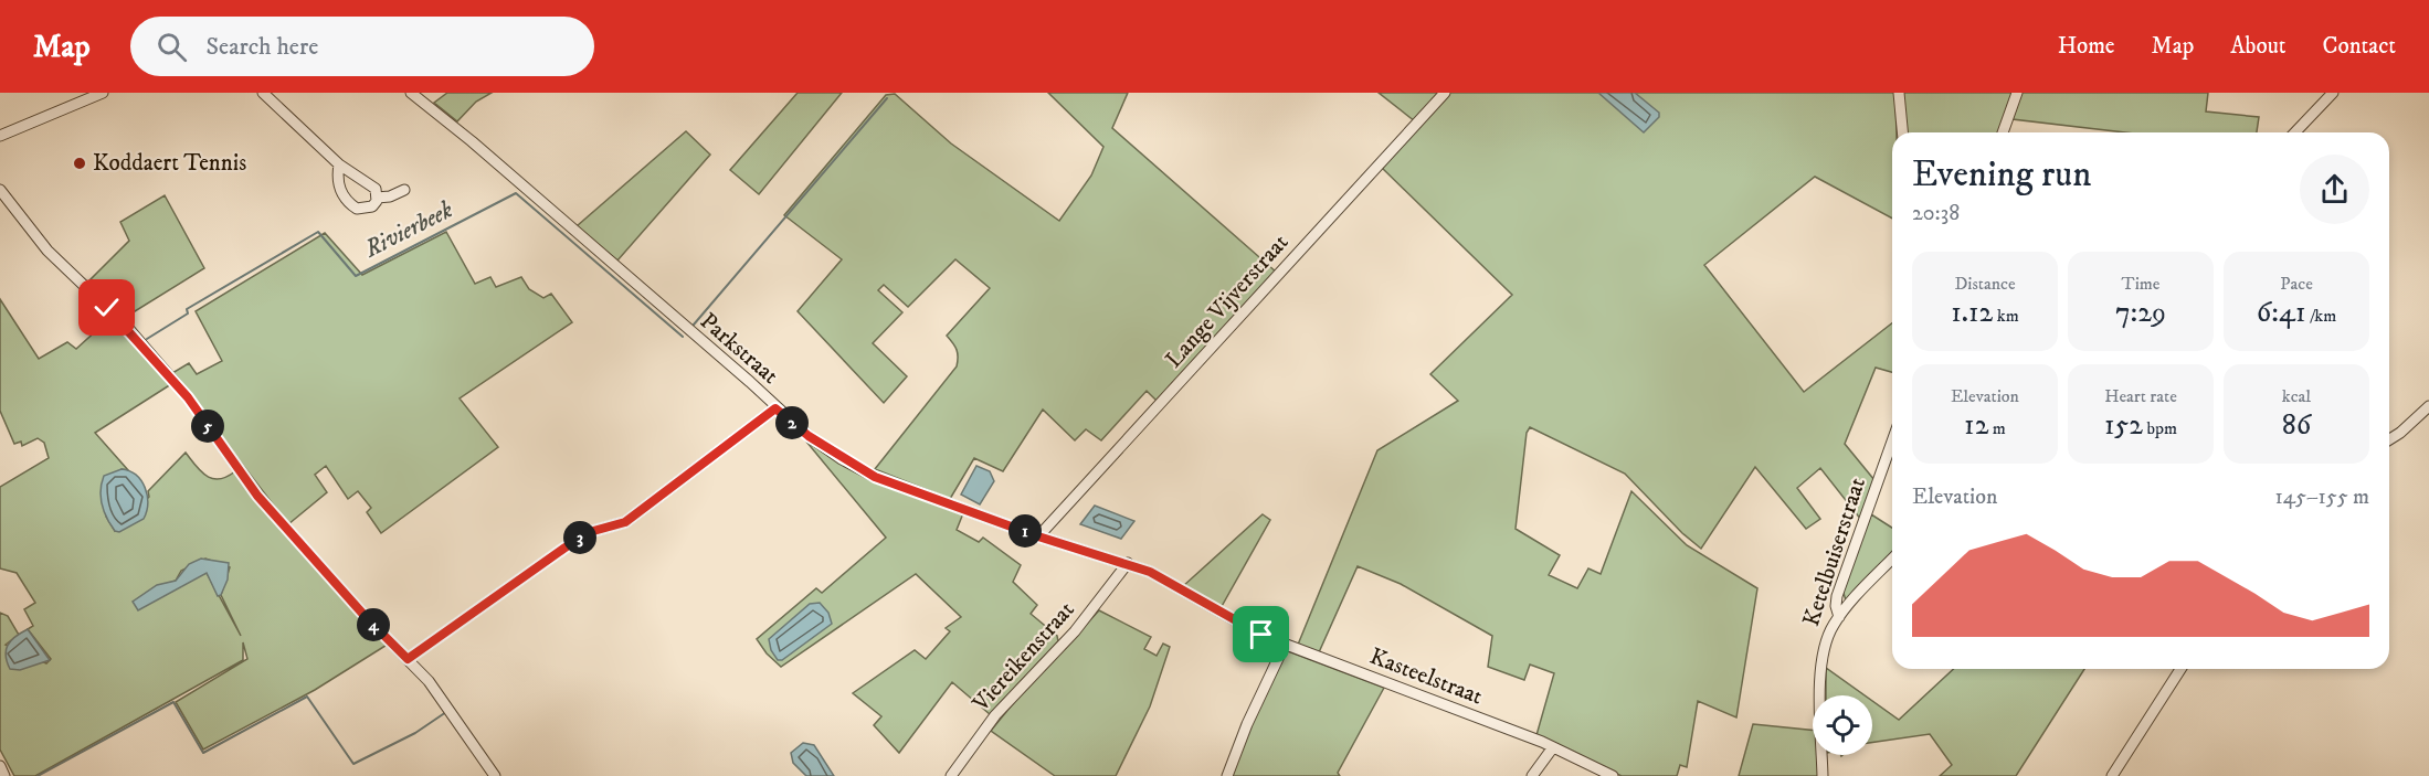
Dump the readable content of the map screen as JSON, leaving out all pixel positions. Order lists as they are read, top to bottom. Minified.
{"streets":{"street":["Lange Vijverstraat","Parkstraat","Ketelbuiserstraat","Viereikenstraat","Kasteelstraat"]},"crossings":[["Lange Vijverstraat","Parkstraat"],["Parkstraat","Viereikenstraat"],["Parkstraat","Kasteelstraat"],["Viereikenstraat","Kasteelstraat"]],"water":["Rivierbeek"],"places":["Koddaert Tennis"],"page":{"header":"Map","search":"Search here","nav":["Home","Map","About","Contact"],"heading":["Evening run","20:38"],"stats":[["Distance","1.12 km"],["Time","7:29"],["Pace","6:41 /km"],["Elevation","12 m"],["Heart rate","152 bpm"],["kcal","86"]],"pins":["2","5","1","3","4"],"chart":["Elevation","145–155 m"]}}
